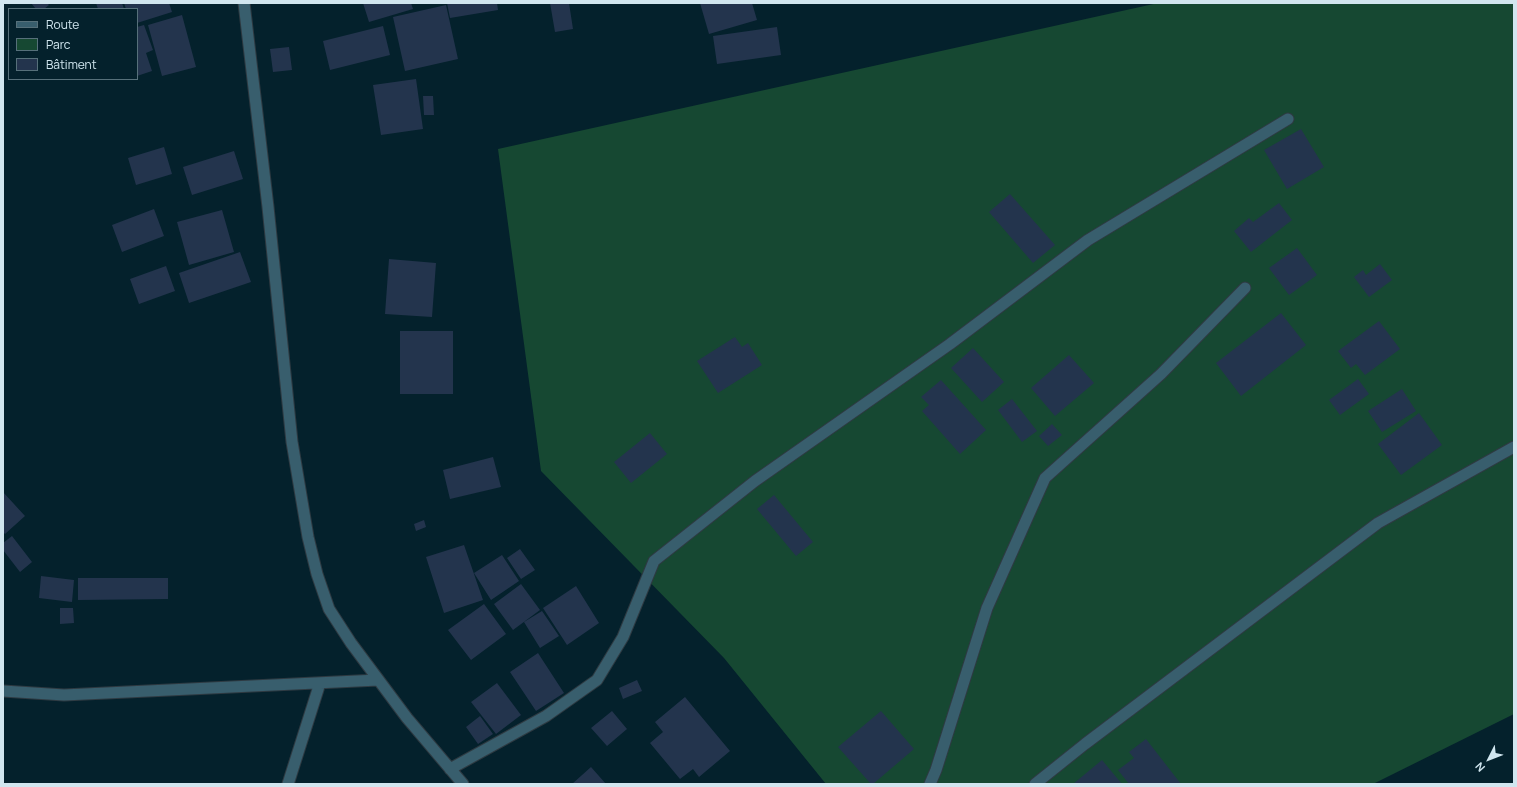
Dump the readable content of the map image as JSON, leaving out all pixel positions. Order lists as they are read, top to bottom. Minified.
{"legend":["Route","Parc","Bâtiment"],"north":"bottom left"}
